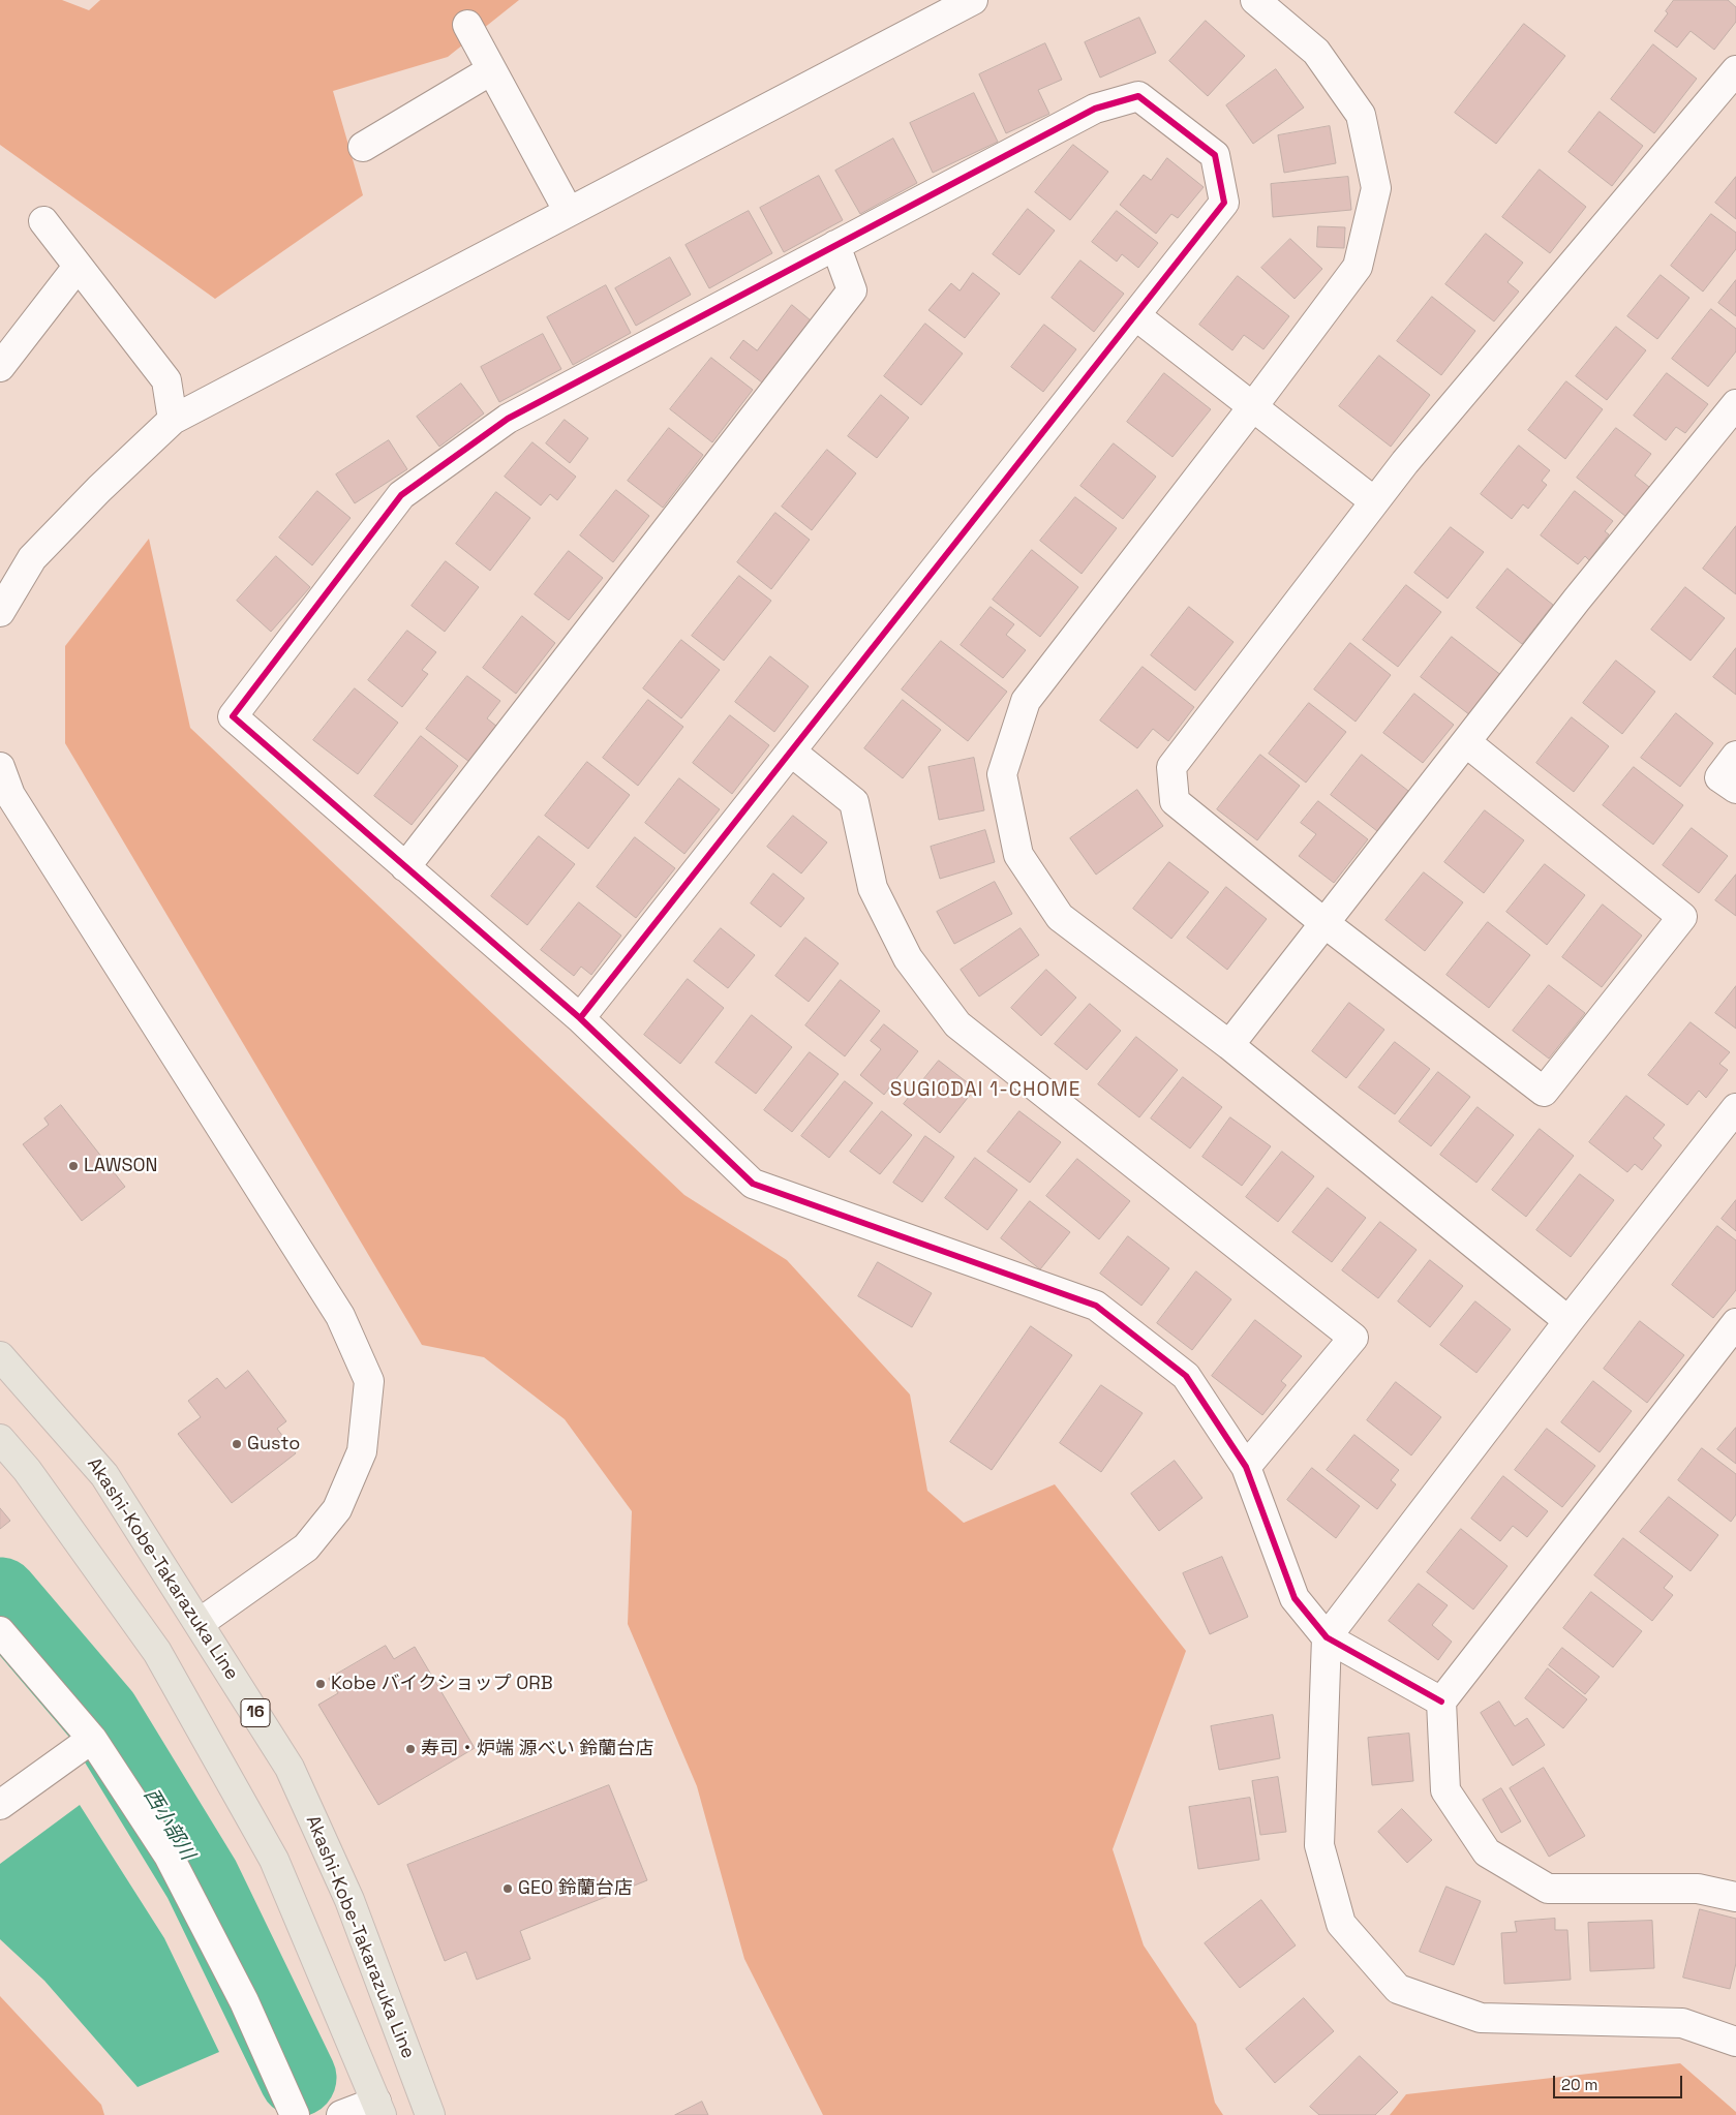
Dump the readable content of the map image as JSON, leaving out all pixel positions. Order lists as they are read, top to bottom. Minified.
{"streets":{"main road":["Akashi-Kobe-Takarazuka Line","16"]},"districts":["SUGIODAI 1-CHOME"],"water":["西小部川"],"places":["LAWSON","Gusto","Kobe バイクショップ ORB","寿司・炉端 源べい 鈴蘭台店","GEO 鈴蘭台店"],"scale_bar":"20 m"}
